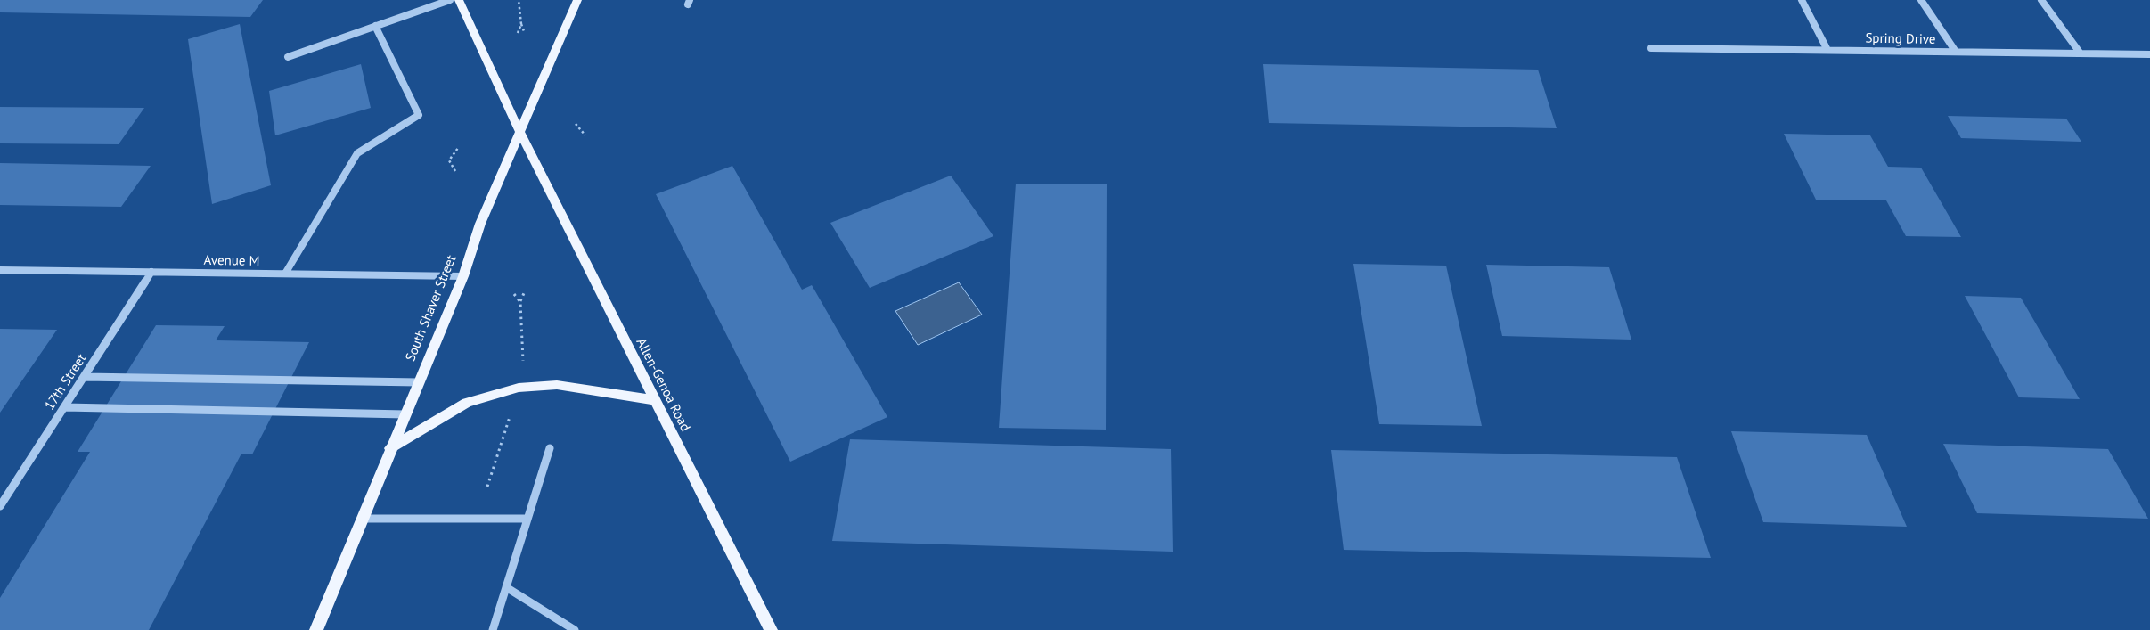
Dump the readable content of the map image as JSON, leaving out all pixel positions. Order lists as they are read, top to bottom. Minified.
{"streets":{"main road":["South Shaver Street","Allen-Genoa Road"],"street":["Spring Drive","Avenue M","17th Street"]},"crossings":[["Avenue M","South Shaver Street"],["Avenue M","17th Street"],["South Shaver Street","Allen-Genoa Road"]]}
